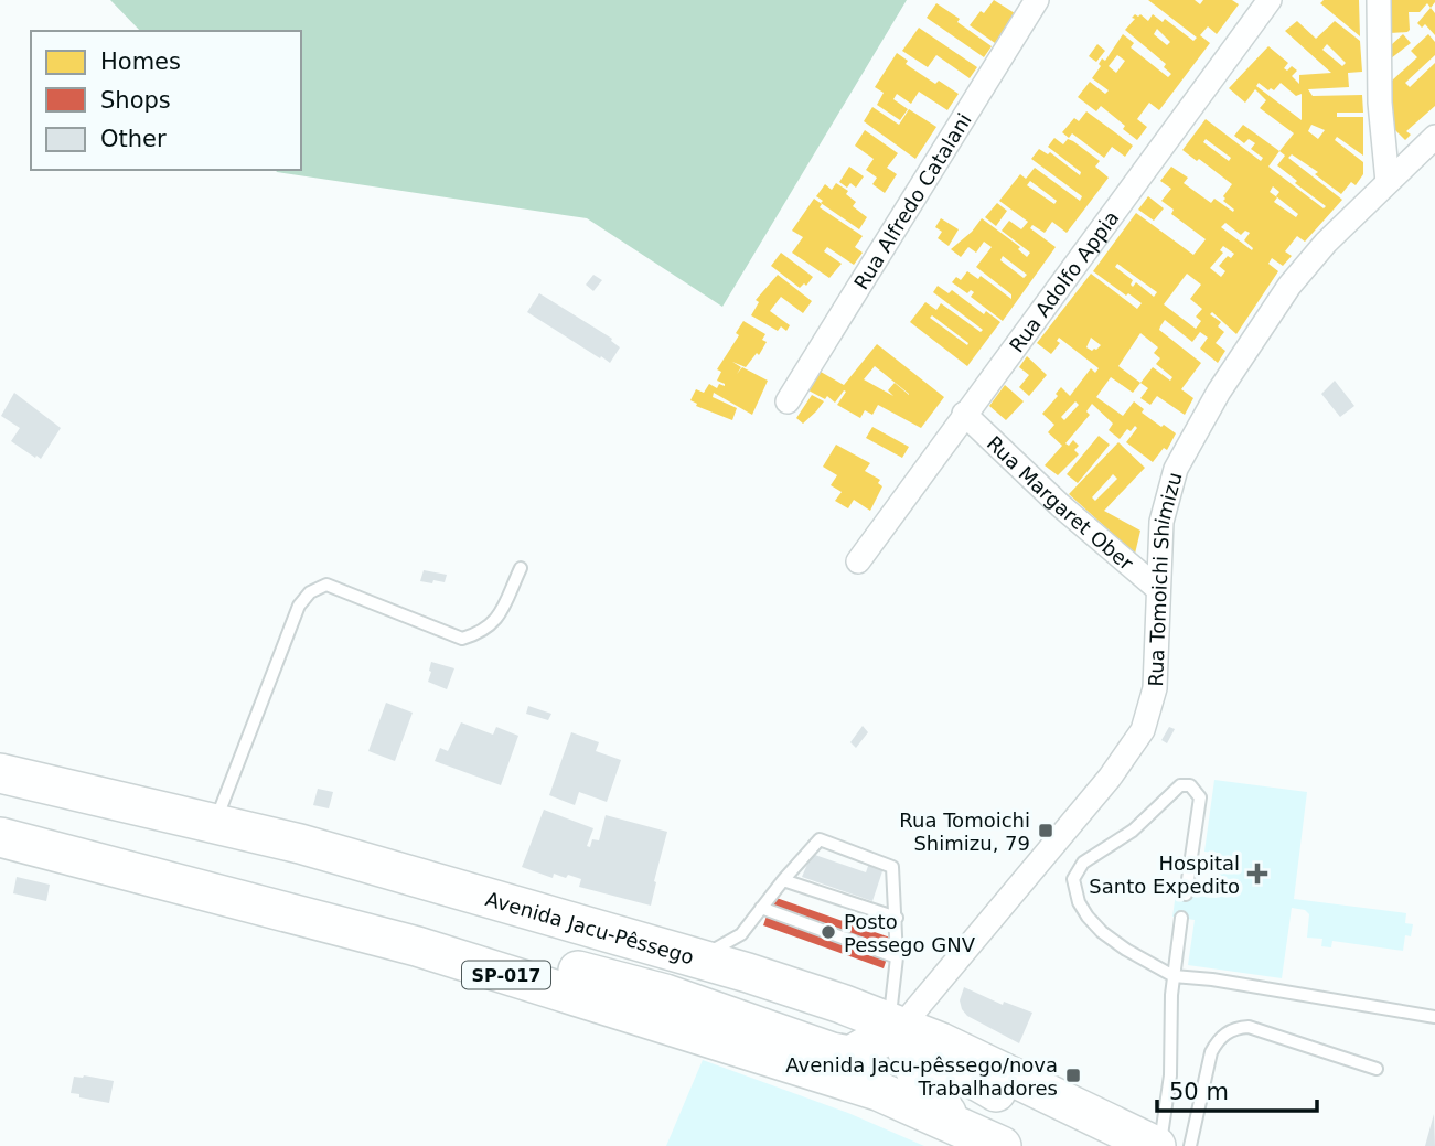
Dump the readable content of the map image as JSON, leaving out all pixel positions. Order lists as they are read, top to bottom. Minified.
{"streets":{"highway":["Avenida Jacu-Pêssego","SP-017"],"street":["Rua Alfredo Catalani","Rua Adolfo Appia","Rua Margaret Ober","Rua Tomoichi Shimizu"]},"crossings":[["Rua Adolfo Appia","Rua Margaret Ober"],["Rua Margaret Ober","Rua Tomoichi Shimizu"],["Rua Tomoichi Shimizu","Avenida Jacu-Pêssego"]],"places":{"transit":["Rua Tomoichi Shimizu, 79","Avenida Jacu-pêssego/nova Trabalhadores"],"health":["Hospital Santo Expedito"],"other":["Posto Pessego GNV"]},"legend":["Homes","Shops","Other"],"scale_bar":"50 m"}
